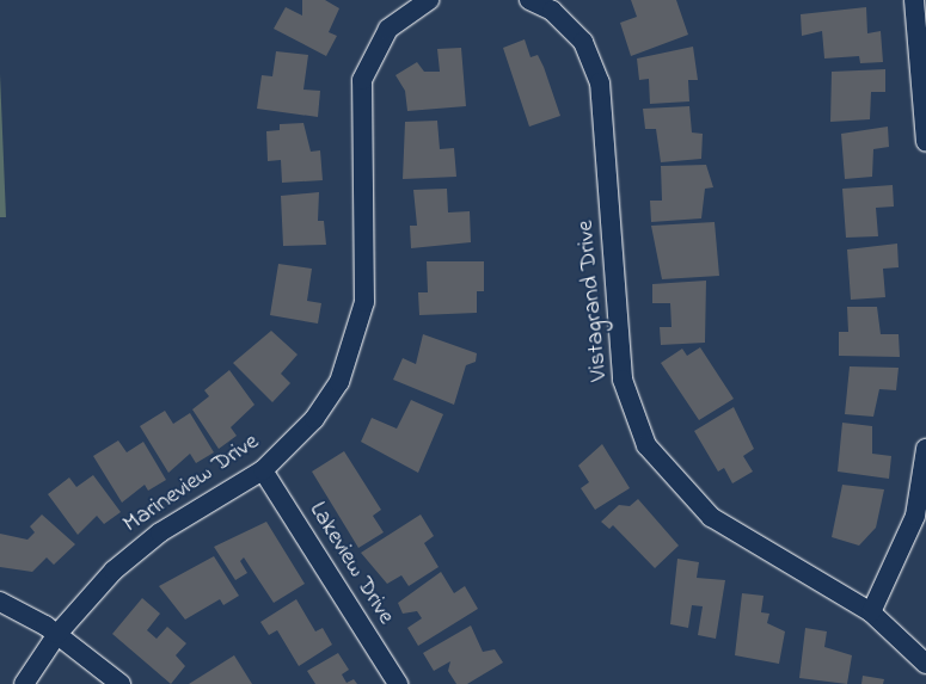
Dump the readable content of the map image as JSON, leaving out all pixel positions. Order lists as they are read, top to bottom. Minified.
{"streets":{"street":["Vistagrand Drive","Marineview Drive","Lakeview Drive"]},"crossings":[["Marineview Drive","Lakeview Drive"]]}
